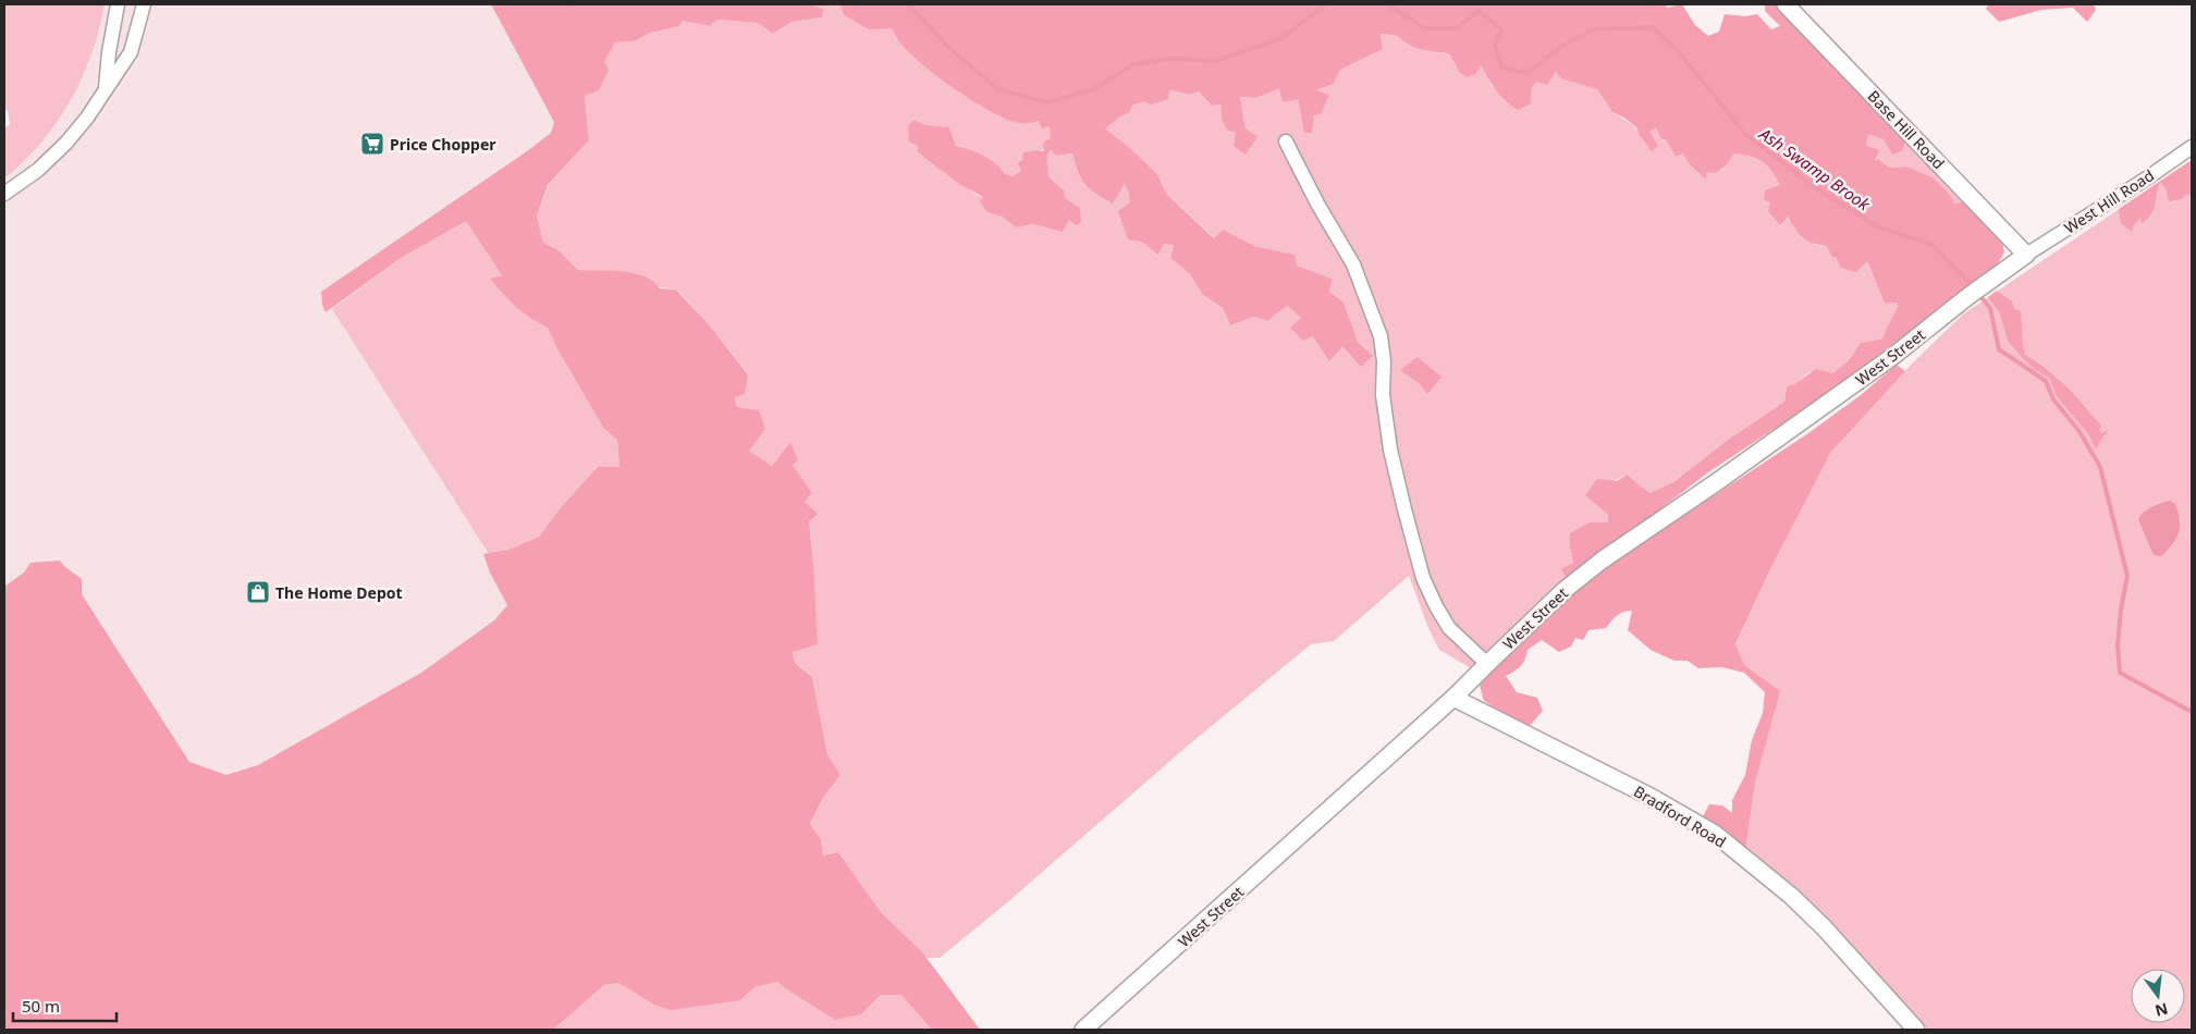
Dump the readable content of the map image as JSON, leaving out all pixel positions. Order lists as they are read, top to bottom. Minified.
{"streets":{"street":["Base Hill Road","West Hill Road","West Street","Bradford Road"]},"crossings":[["Base Hill Road","West Hill Road"],["Base Hill Road","West Street"],["West Hill Road","West Street"],["West Street","Bradford Road"]],"water":["Ash Swamp Brook"],"places":{"supermarket":["Price Chopper"],"shop":["The Home Depot"]},"scale_bar":"50 m","north":"bottom"}
